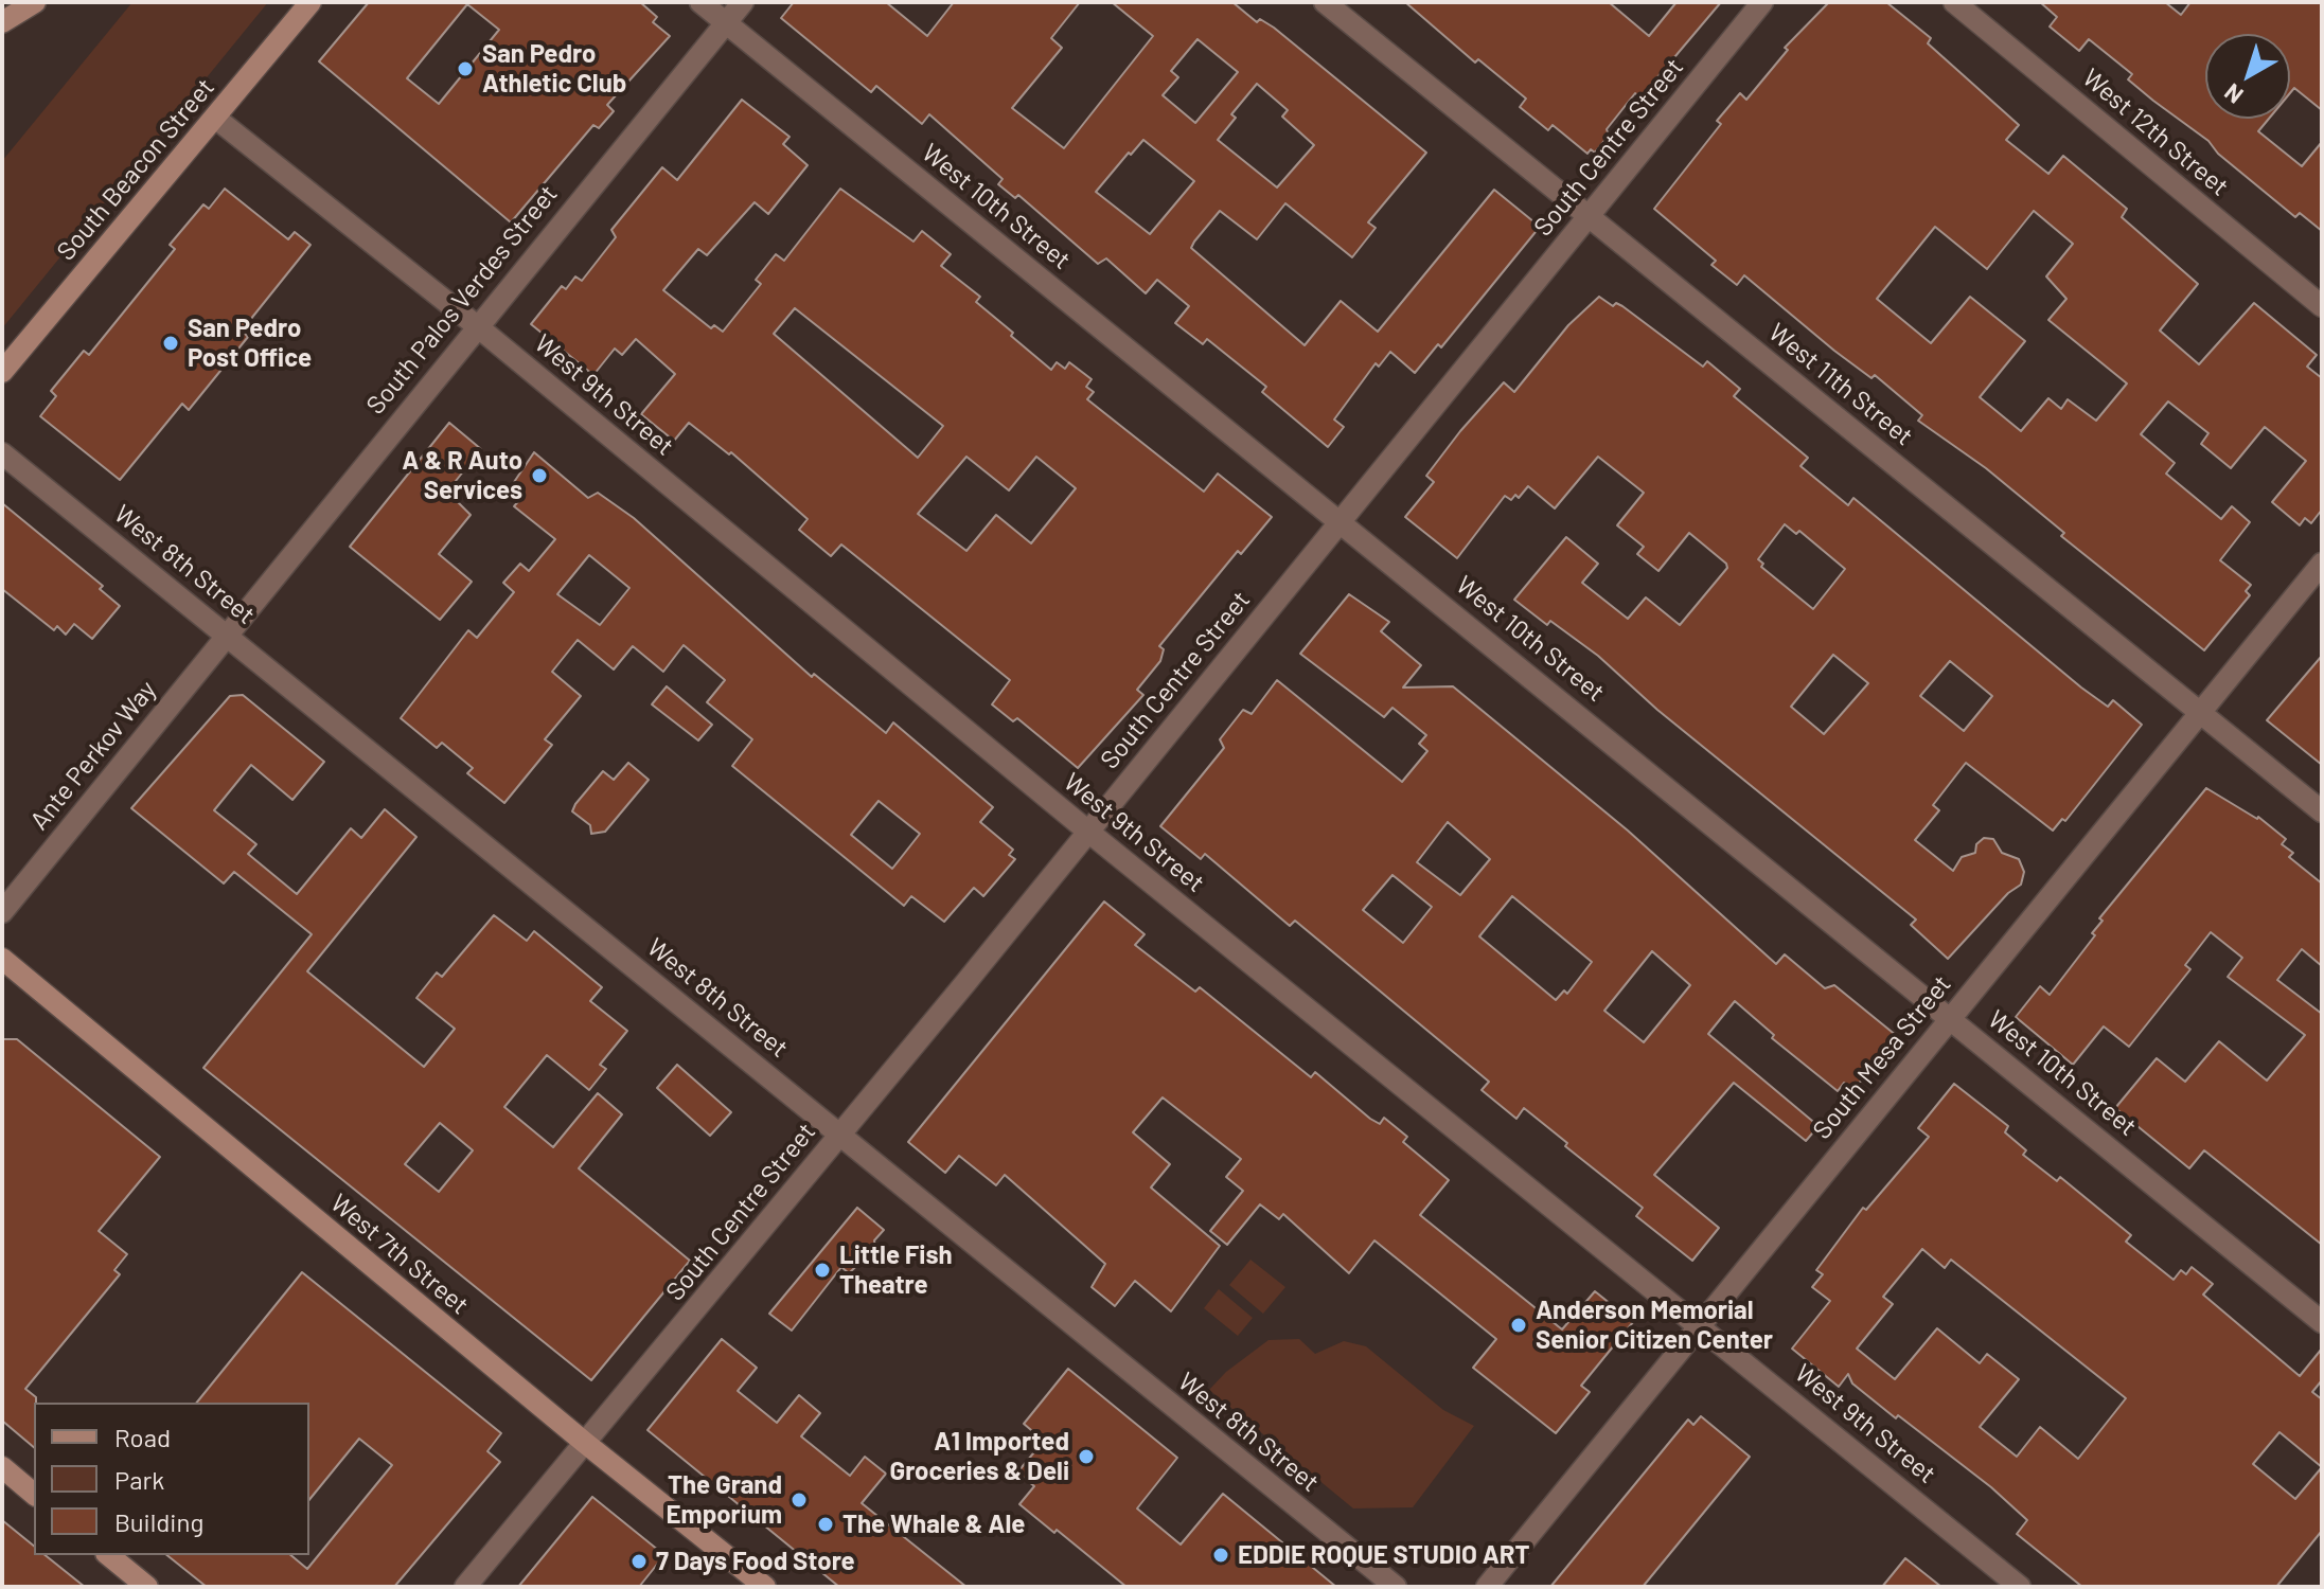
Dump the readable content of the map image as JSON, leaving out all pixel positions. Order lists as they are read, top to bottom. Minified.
{"streets":{"main road":["South Beacon Street","West 7th Street"],"street":["West 12th Street","South Centre Street","West 10th Street","South Palos Verdes Street","West 11th Street","West 9th Street","West 8th Street","Ante Perkov Way","South Mesa Street"]},"crossings":[["South Centre Street","West 10th Street"],["South Centre Street","West 11th Street"],["South Centre Street","West 9th Street"],["South Centre Street","West 8th Street"],["South Centre Street","West 7th Street"],["South Beacon Street","West 9th Street"],["West 10th Street","South Palos Verdes Street"],["West 10th Street","South Mesa Street"],["South Palos Verdes Street","West 9th Street"],["South Palos Verdes Street","West 8th Street"],["South Palos Verdes Street","Ante Perkov Way"],["West 11th Street","South Mesa Street"],["West 9th Street","South Mesa Street"],["West 8th Street","Ante Perkov Way"]],"places":["San Pedro Athletic Club","San Pedro Post Office","A & R Auto Services","Little Fish Theatre","Anderson Memorial Senior Citizen Center","A1 Imported Groceries & Deli","The Grand Emporium","The Whale & Ale","EDDIE ROQUE STUDIO ART","7 Days Food Store"],"legend":["Road","Park","Building"],"north":"bottom left"}
